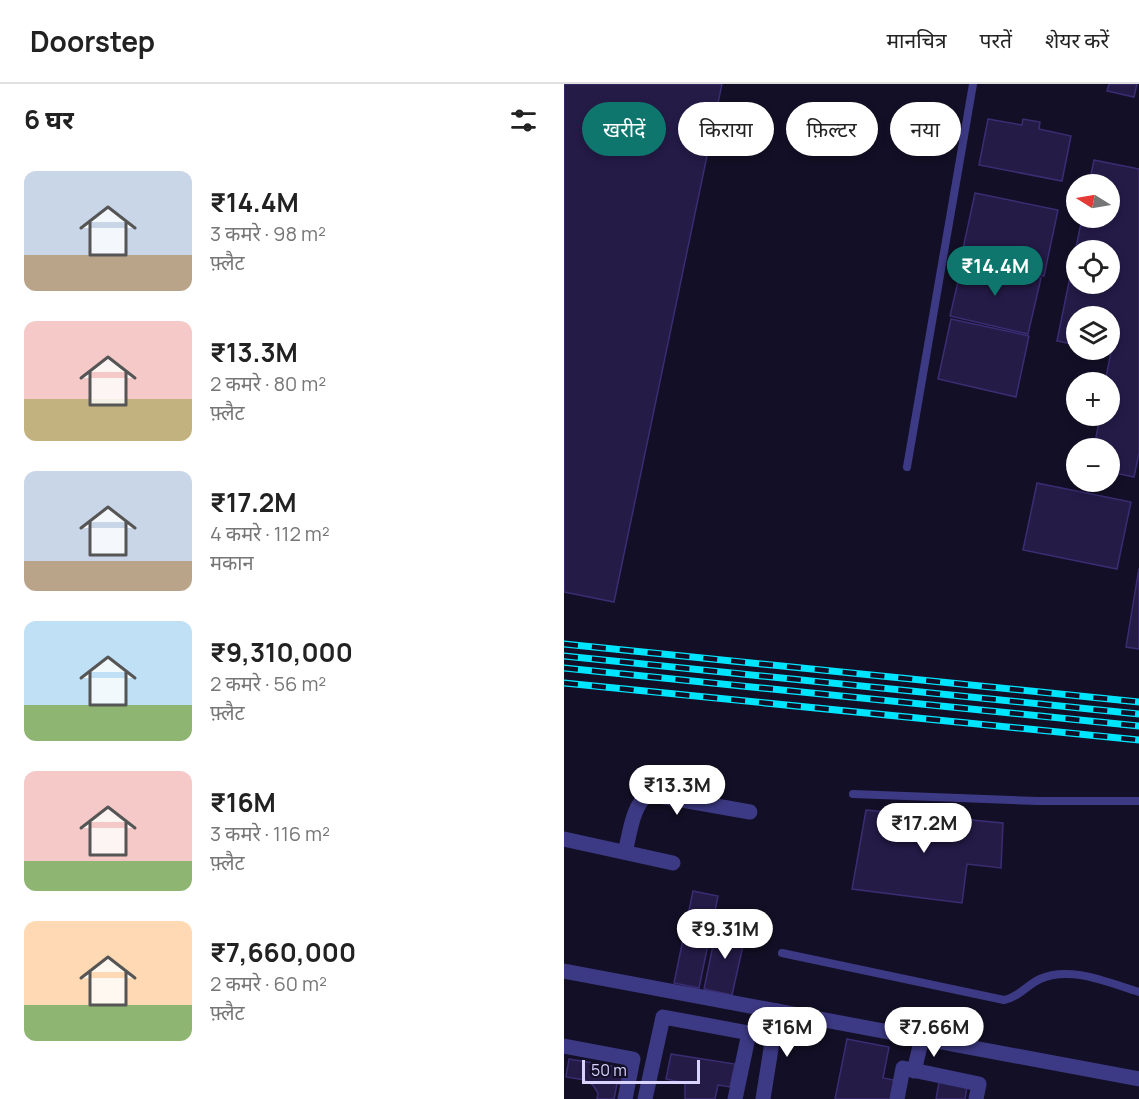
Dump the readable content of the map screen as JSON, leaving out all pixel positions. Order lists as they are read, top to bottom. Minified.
{"scale_bar":"50 m","north":"left","page":{"header":"Doorstep","nav":["मानचित्र","परतें","शेयर करें"],"heading":"6 घर","chip":["खरीदें","किराया","फ़िल्टर","नया"],"list":[{"name":"₹14.4M","note":"3 कमरे · 98 m² · फ़्लैट"},{"name":"₹13.3M","note":"2 कमरे · 80 m² · फ़्लैट"},{"name":"₹17.2M","note":"4 कमरे · 112 m² · मकान"},{"name":"₹9,310,000","note":"2 कमरे · 56 m² · फ़्लैट"},{"name":"₹16M","note":"3 कमरे · 116 m² · फ़्लैट"},{"name":"₹7,660,000","note":"2 कमरे · 60 m² · फ़्लैट"}],"map_buttons":["+","−"],"price":["₹14.4M","₹13.3M","₹17.2M","₹9.31M","₹16M","₹7.66M"],"scale":"50 m"}}
